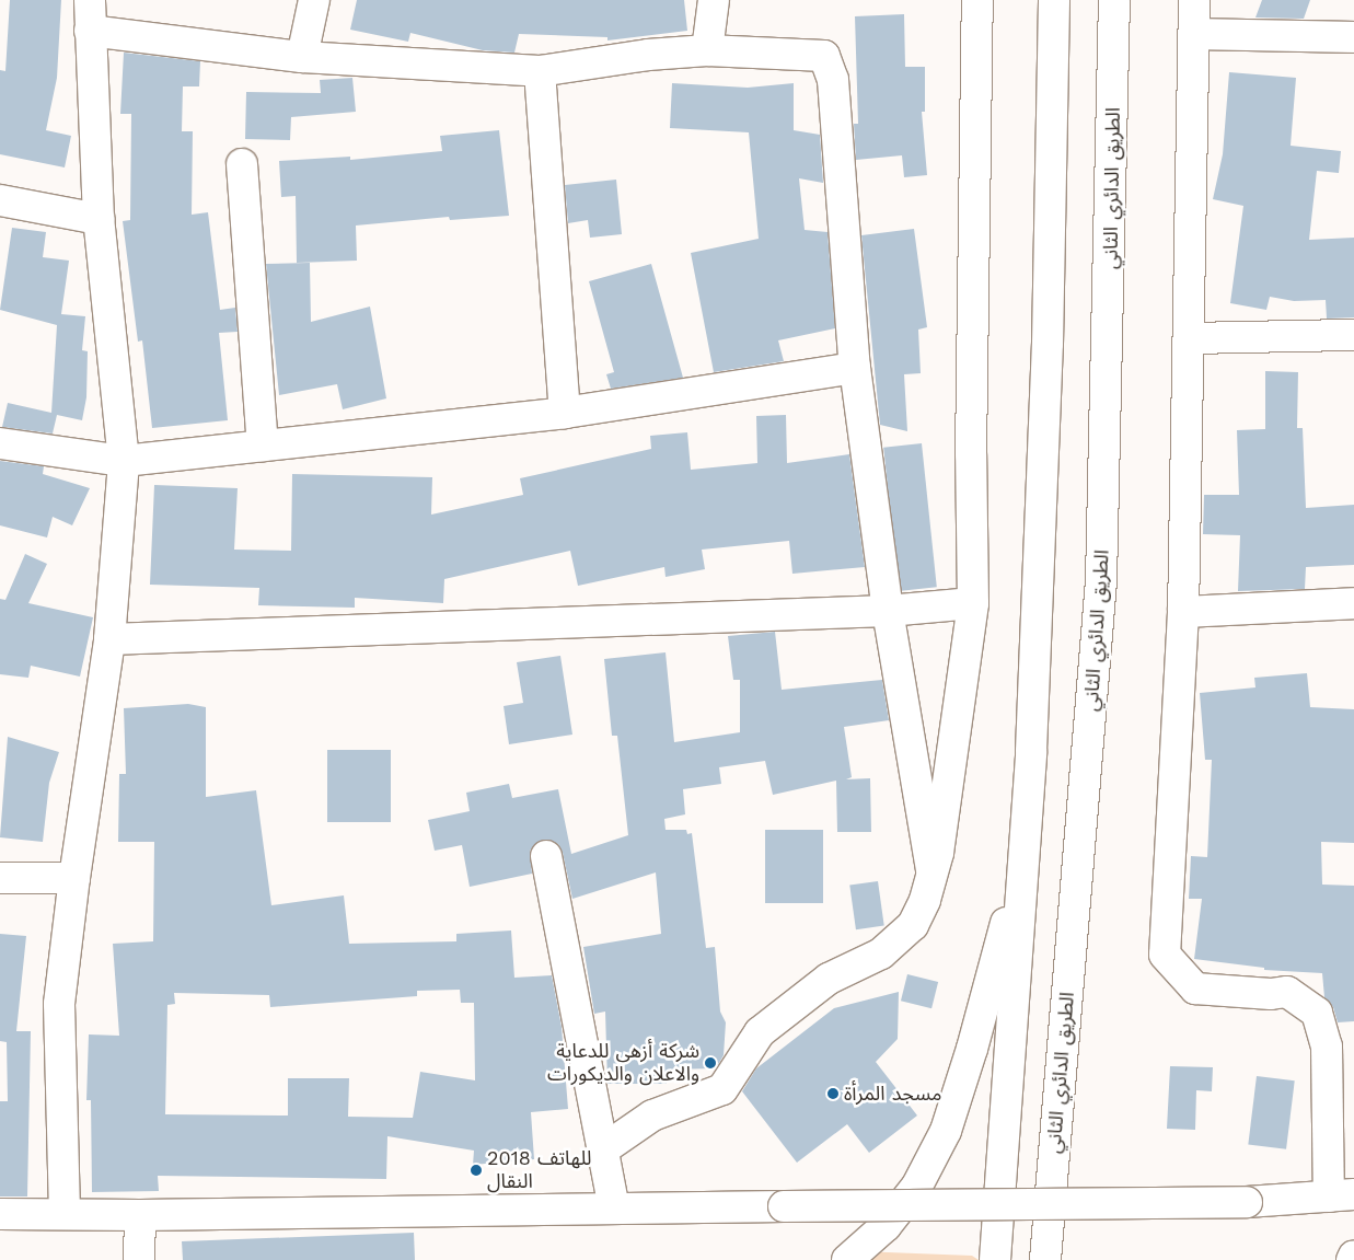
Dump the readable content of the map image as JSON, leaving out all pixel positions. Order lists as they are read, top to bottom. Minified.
{"streets":{"main road":["الطريق الدائري الثاني"]},"places":["شركة أزهى للدعاية والاعلان والديكورات","مسجد المرأة","2018 للهاتف النقال"]}
